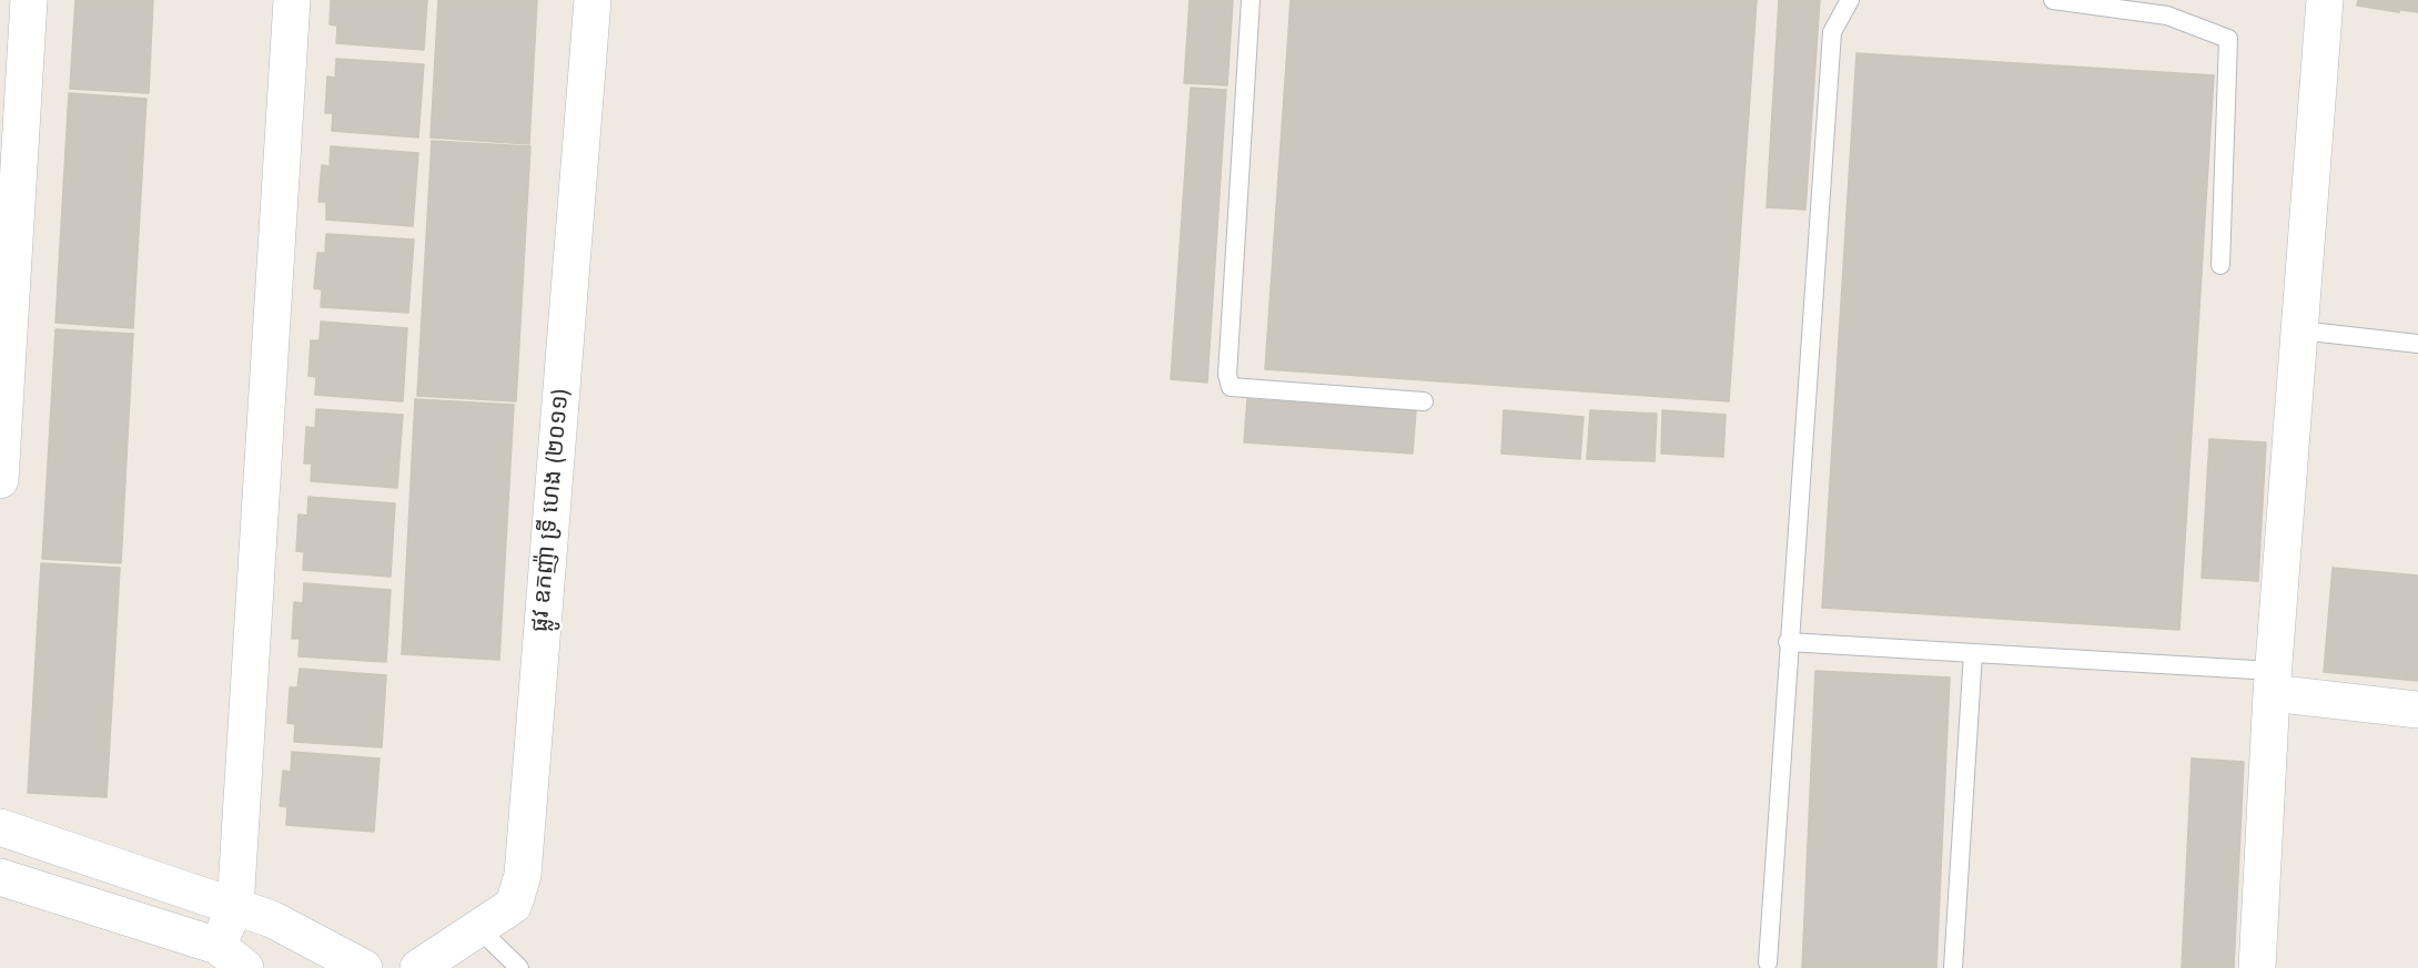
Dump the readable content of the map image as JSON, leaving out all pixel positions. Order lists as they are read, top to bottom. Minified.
{"streets":{"street":["ផ្លូវ ឧកញ៉ា ទ្រី ហេង (២០១១)"]}}
